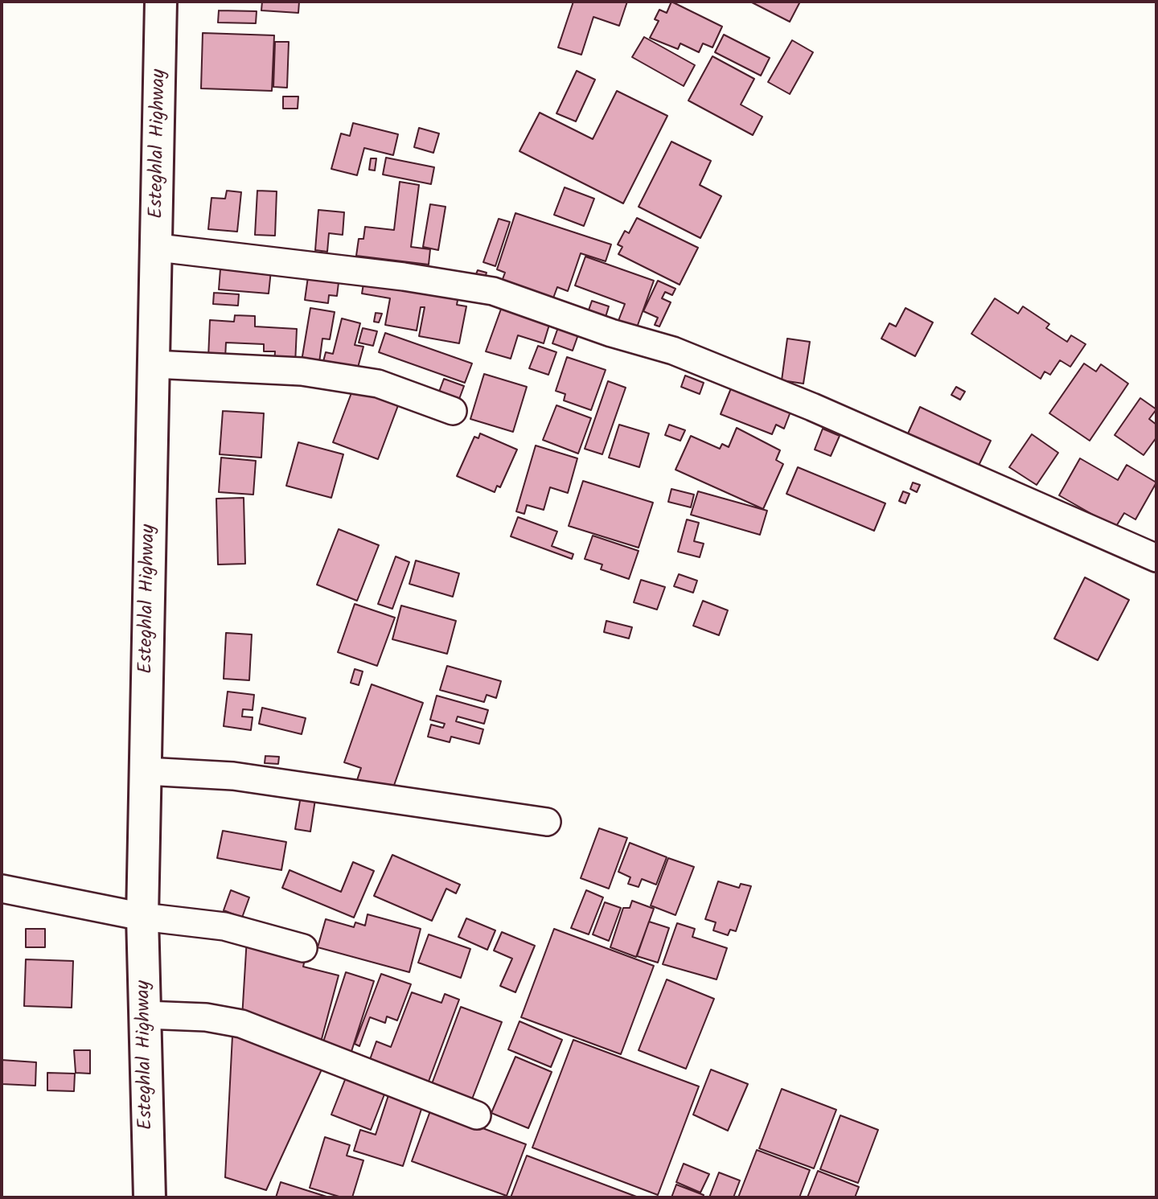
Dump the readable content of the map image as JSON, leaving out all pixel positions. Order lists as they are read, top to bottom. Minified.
{"streets":{"highway":["Esteghlal Highway"]}}
